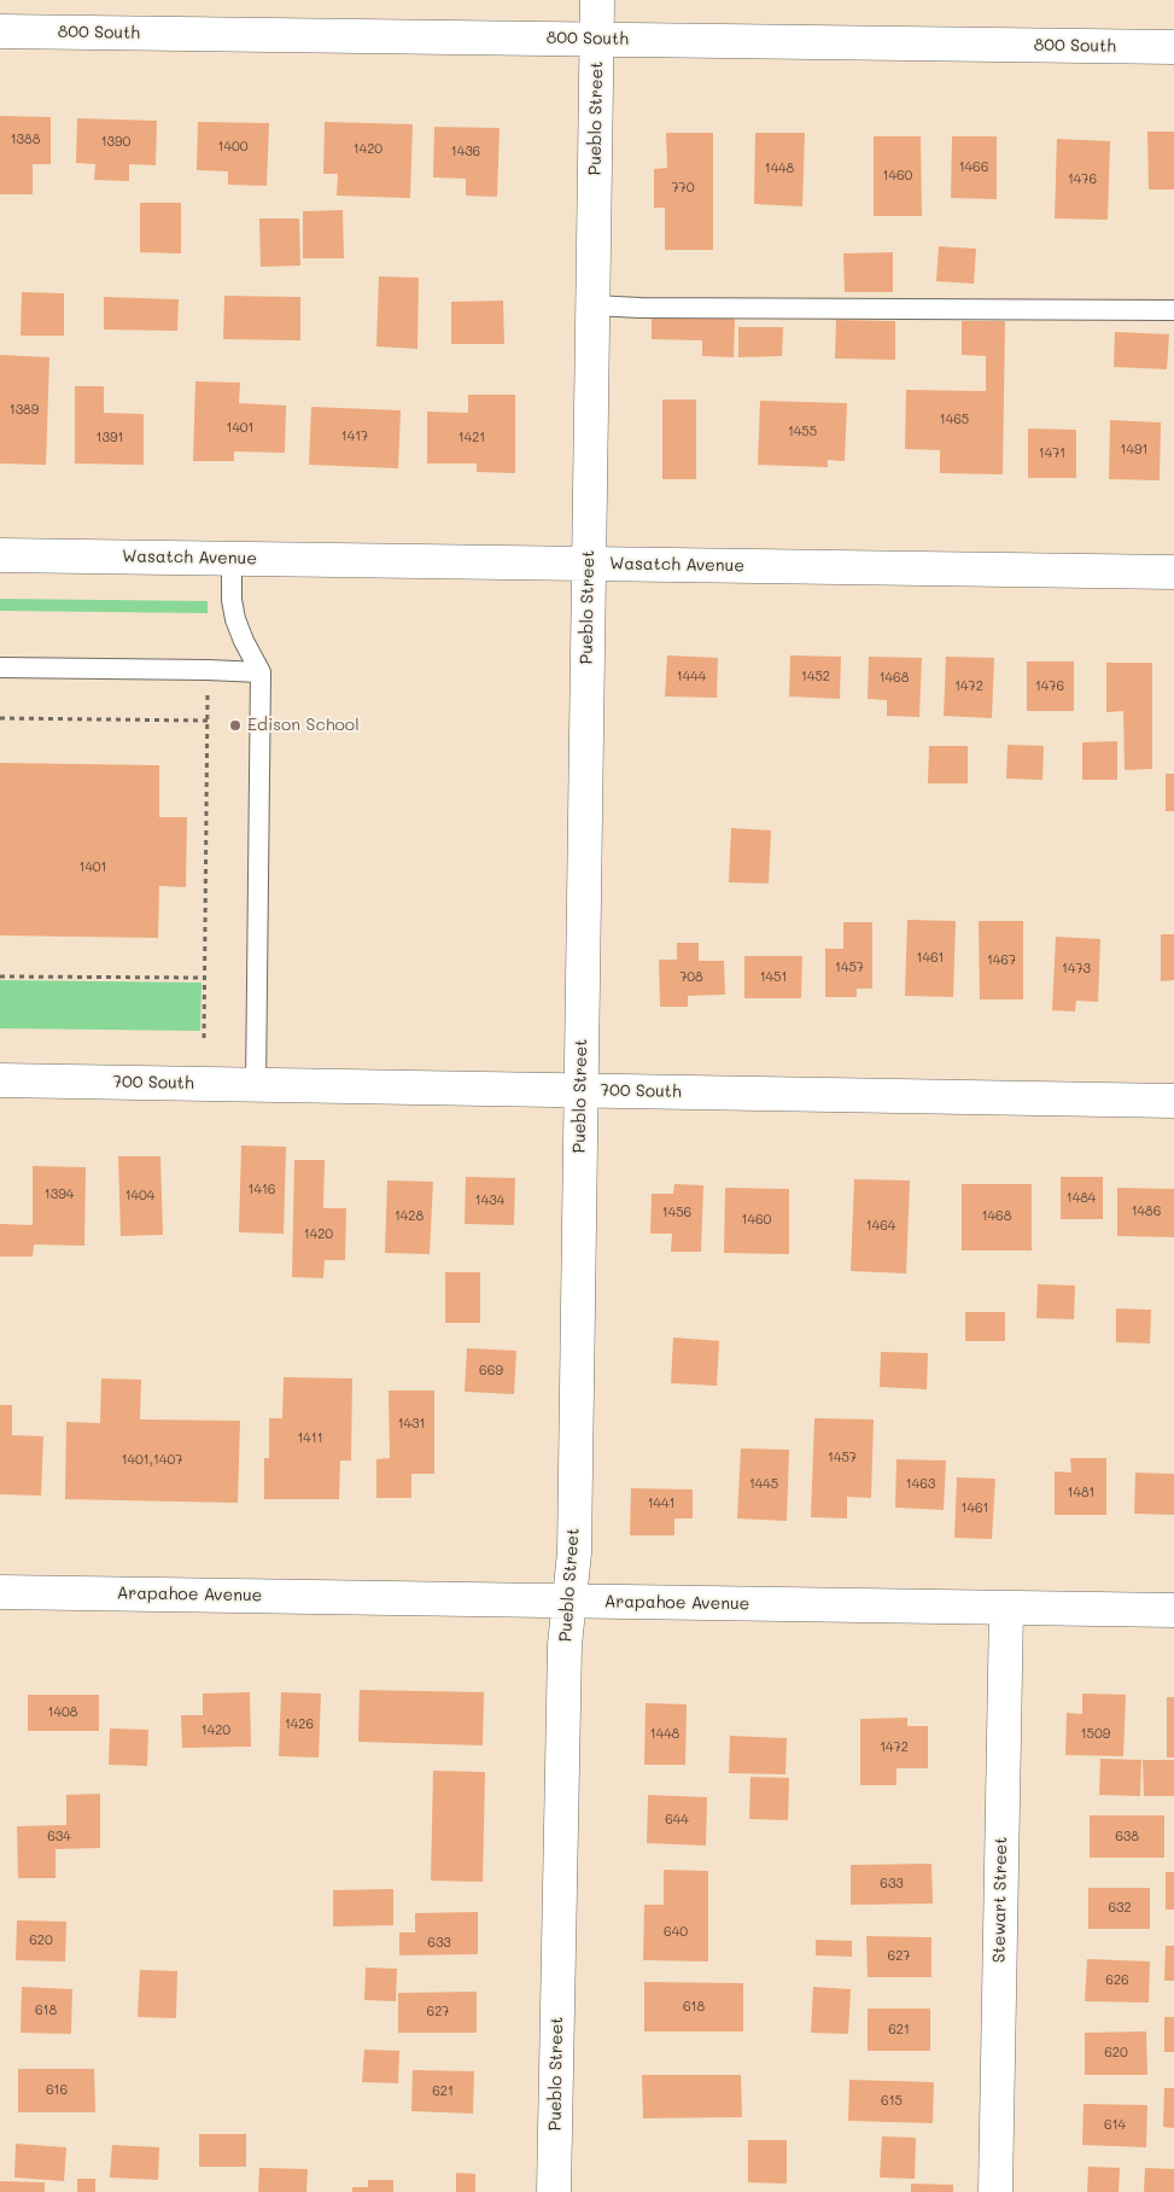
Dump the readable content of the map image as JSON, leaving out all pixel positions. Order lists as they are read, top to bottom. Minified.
{"streets":{"street":["800 South","Pueblo Street","Wasatch Avenue","700 South","Arapahoe Avenue","Stewart Street"]},"crossings":[["800 South","Pueblo Street"],["Pueblo Street","Wasatch Avenue"],["Pueblo Street","700 South"],["Pueblo Street","Arapahoe Avenue"],["Arapahoe Avenue","Stewart Street"]],"places":["Edison School"],"house_numbers":["1388","1390","1400","1420","1436","1466","1448","1460","1476","770","1389","1465","1401","1455","1417","1391","1421","1491","1471","1444","1452","1468","1472","1476","1401","1461","1467","1457","1473","708","1451","1416","1394","1404","1484","1434","1486","1456","1428","1468","1460","1464","1420","669","1431","1411","1457","1401,1407","1445","1463","1481","1441","1461","1408","1426","1420","1448","1509","1472","644","634","638","633","632","640","620","633","627","626","618","618","627","621","620","616","621","615","614"]}
